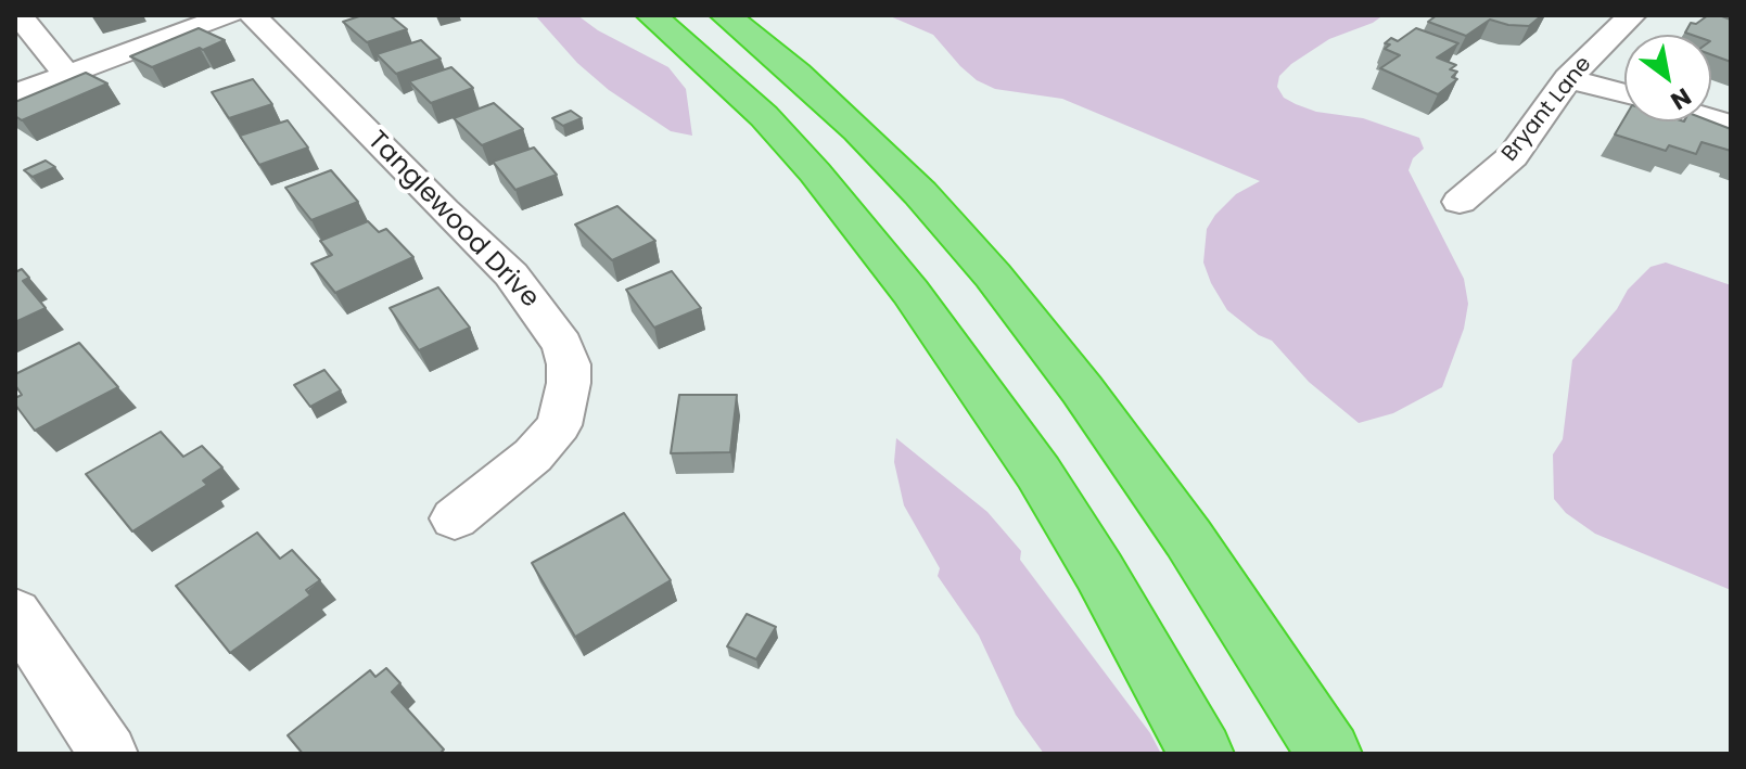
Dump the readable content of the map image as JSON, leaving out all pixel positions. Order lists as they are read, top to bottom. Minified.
{"streets":{"street":["Bryant Lane","Tanglewood Drive"]},"north":"bottom right"}
